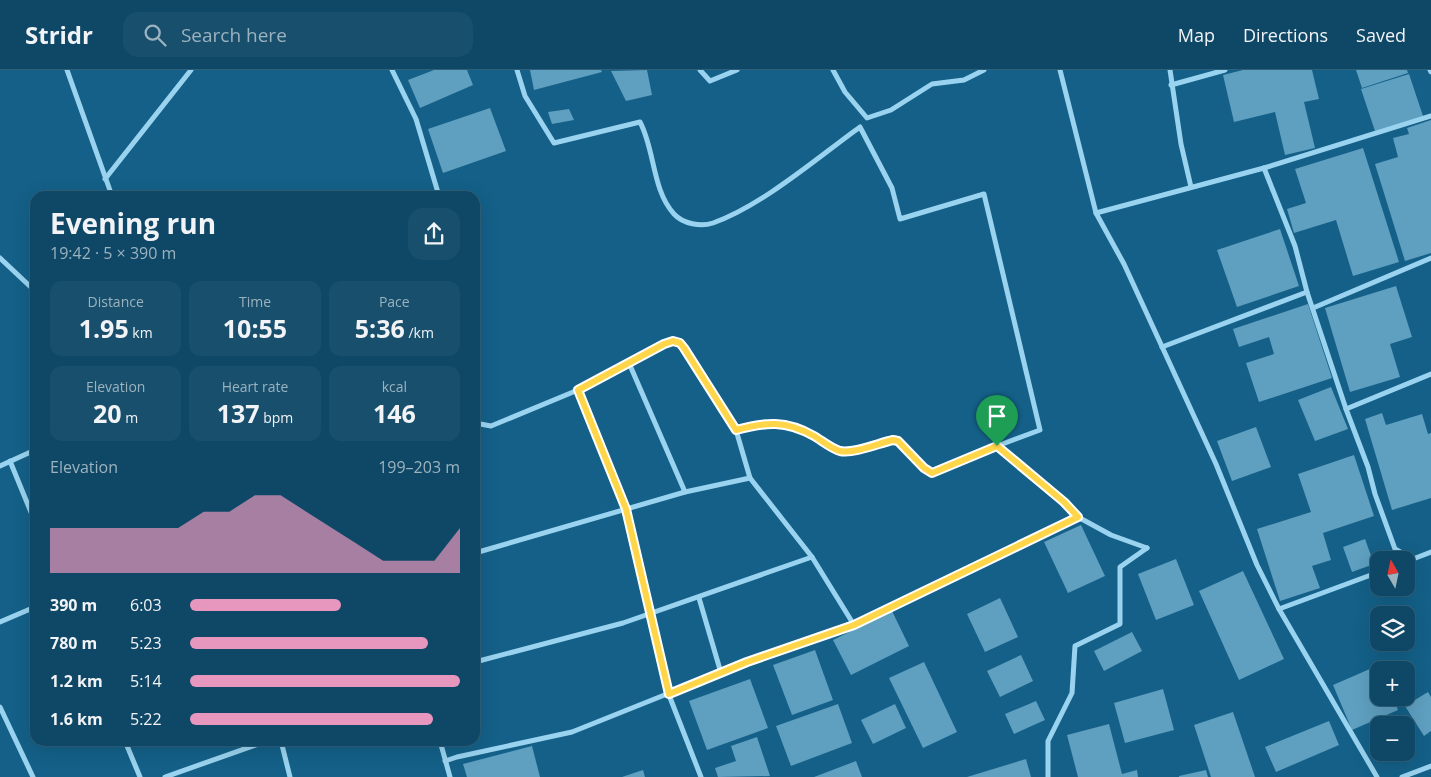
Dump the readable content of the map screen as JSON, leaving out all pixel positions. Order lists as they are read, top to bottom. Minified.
{"north":"top","page":{"header":"Stridr","search":"Search here","nav":["Map","Directions","Saved"],"heading":["Evening run","19:42 · 5 × 390 m"],"stats":[["Distance","1.95 km"],["Time","10:55"],["Pace","5:36 /km"],["Elevation","20 m"],["Heart rate","137 bpm"],["kcal","146"]],"chart":["Elevation","199–203 m"],"map_buttons":["+","−"],"list":[{"name":"390 m","note":"6:03"},{"name":"780 m","note":"5:23"},{"name":"1.2 km","note":"5:14"},{"name":"1.6 km","note":"5:22"}]}}
